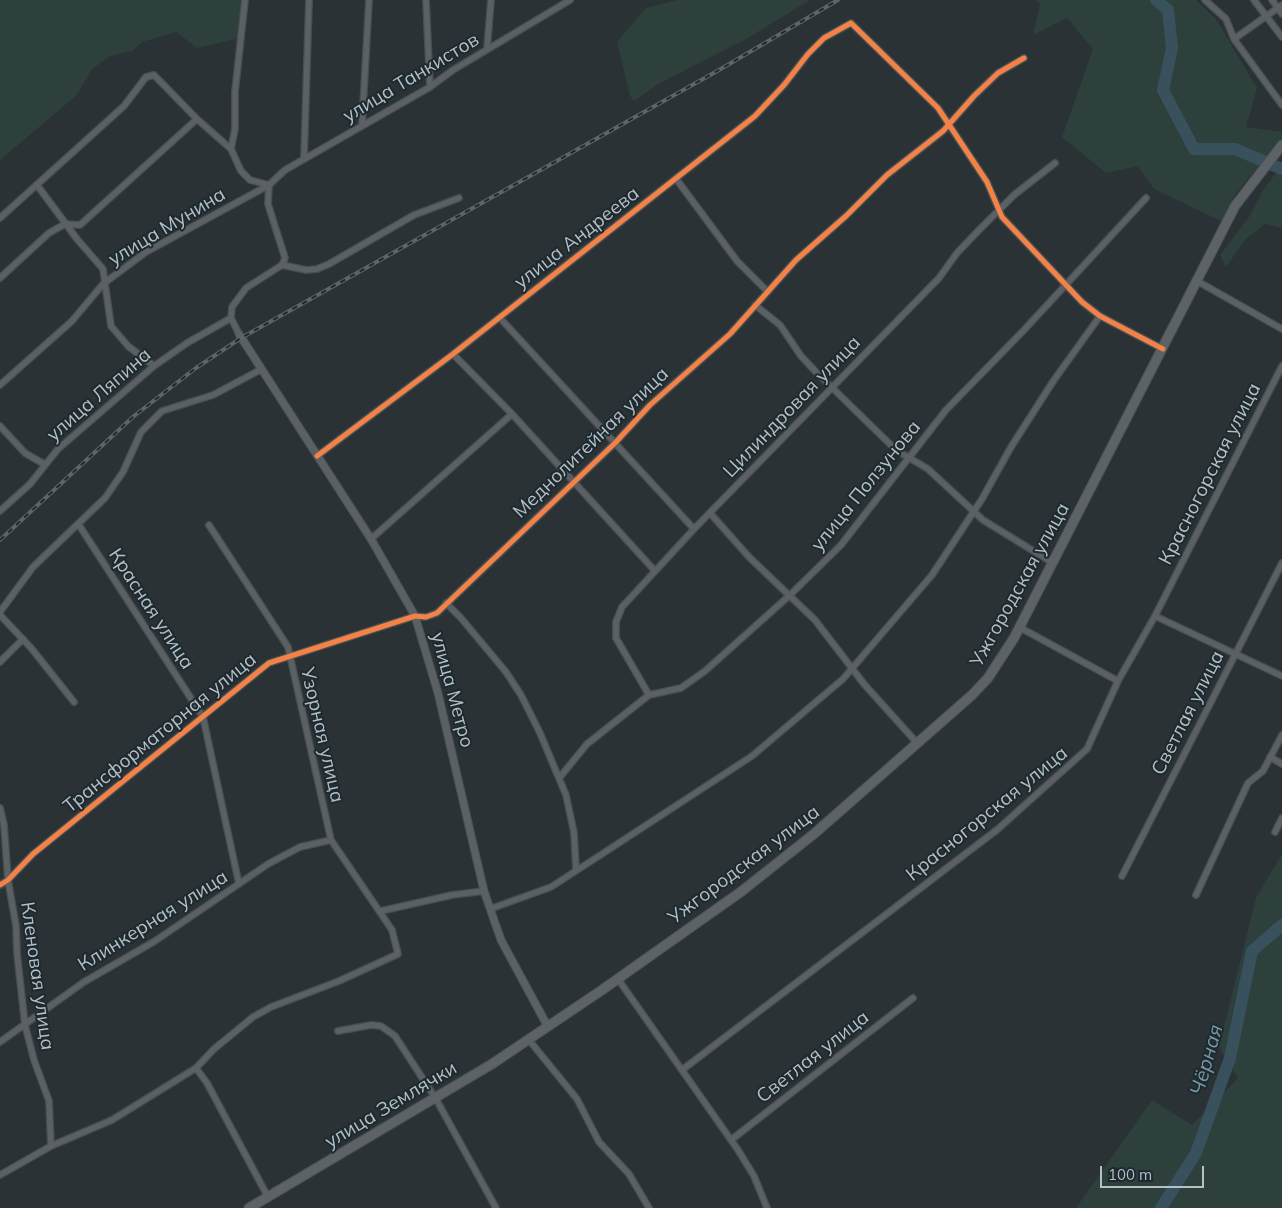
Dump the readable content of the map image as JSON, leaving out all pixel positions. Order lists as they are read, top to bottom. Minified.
{"streets":{"main road":["Ужгородская улица","улица Землячки"],"street":["улица Танкистов","улица Мунина","улица Андреева","улица Ляпина","Цилиндровая улица","Меднолитейная улица","Красногорская улица","улица Ползунова","Красная улица","улица Метро","Светлая улица","Трансформаторная улица","Узорная улица","Клинкерная улица","Кленовая улица"]},"crossings":[["улица Танкистов","улица Мунина"],["улица Андреева","Меднолитейная улица"],["улица Андреева","улица Метро"],["Цилиндровая улица","улица Ползунова"],["Меднолитейная улица","улица Метро"],["Меднолитейная улица","Трансформаторная улица"],["улица Ползунова","улица Метро"],["Ужгородская улица","улица Метро"],["Ужгородская улица","улица Землячки"],["Красная улица","Трансформаторная улица"],["Красная улица","Клинкерная улица"],["улица Метро","Трансформаторная улица"],["улица Метро","улица Землячки"],["Трансформаторная улица","Узорная улица"],["Трансформаторная улица","Кленовая улица"],["Узорная улица","Клинкерная улица"],["Клинкерная улица","Кленовая улица"]],"water":["Чёрная"],"scale_bar":"100 m"}
